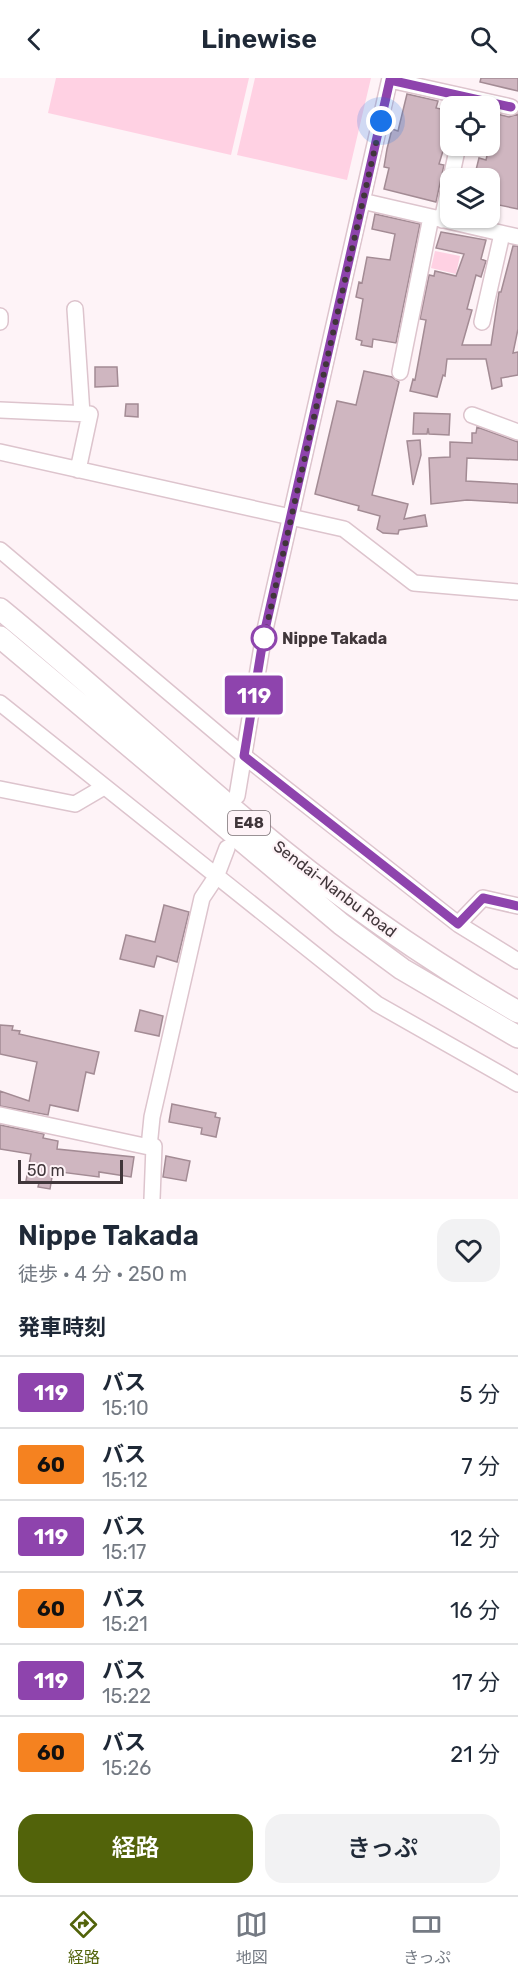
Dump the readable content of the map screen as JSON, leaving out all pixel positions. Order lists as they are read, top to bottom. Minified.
{"streets":{"highway":["E48","Sendai-Nanbu Road"]},"places":["Nippe Takada"],"lines":["bus line 119"],"scale_bar":"50 m","page":{"header":"Linewise","on_map":"119","scale":"50 m","heading":[["Nippe Takada","徒歩 · 4 分 · 250 m"],"発車時刻"],"list":[{"mark":"119","name":"バス","note":"15:10","value":"5 分"},{"mark":"60","name":"バス","note":"15:12","value":"7 分"},{"mark":"119","name":"バス","note":"15:17","value":"12 分"},{"mark":"60","name":"バス","note":"15:21","value":"16 分"},{"mark":"119","name":"バス","note":"15:22","value":"17 分"},{"mark":"60","name":"バス","note":"15:26","value":"21 分"}],"buttons":["経路","きっぷ"],"tabs":["経路","地図","きっぷ"]}}
